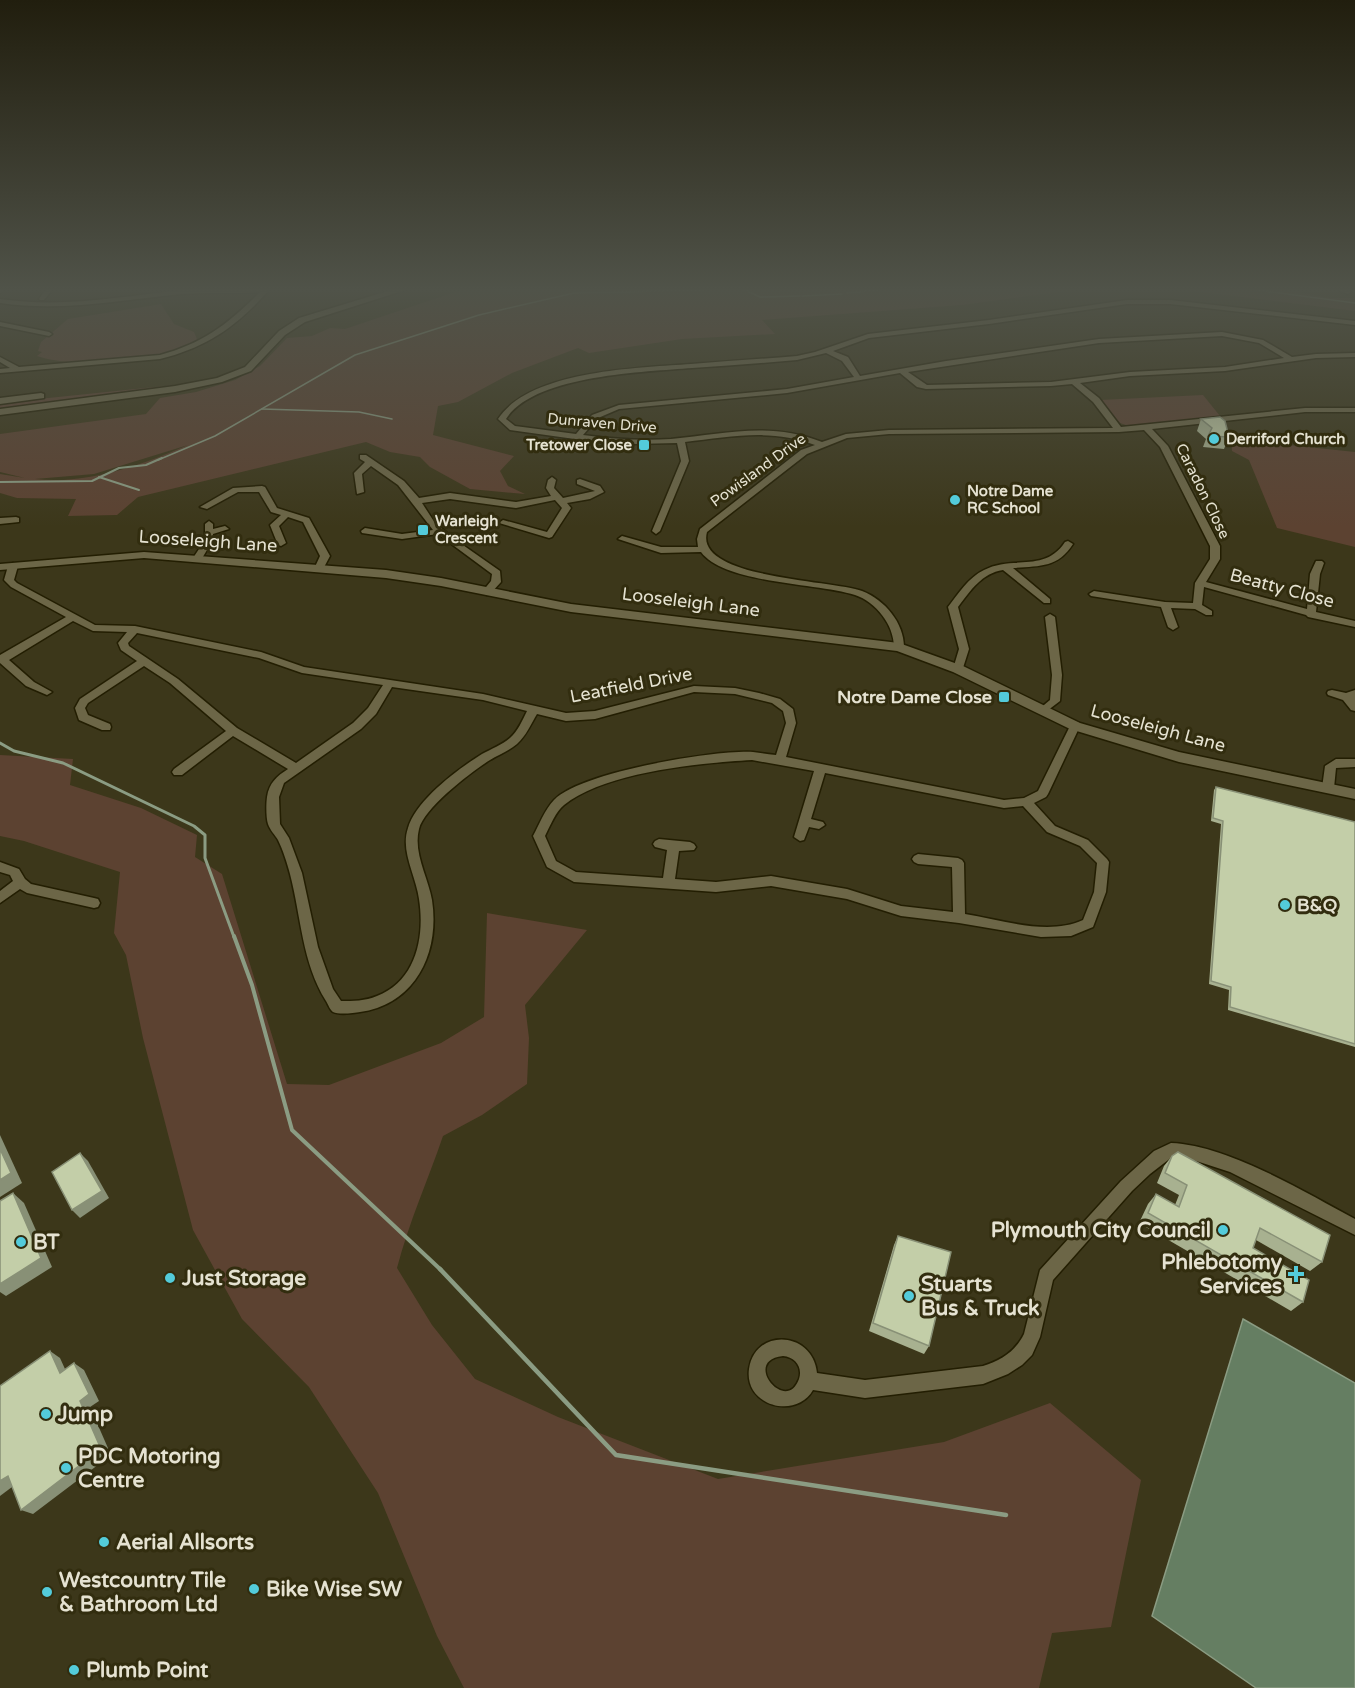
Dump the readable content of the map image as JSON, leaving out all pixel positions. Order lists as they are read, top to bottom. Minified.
{"streets":{"street":["Dunraven Drive","Powisland Drive","Caradon Close","Looseleigh Lane","Beatty Close","Leatfield Drive"]},"crossings":[["Dunraven Drive","Powisland Drive"],["Powisland Drive","Caradon Close"],["Caradon Close","Beatty Close"],["Looseleigh Lane","Leatfield Drive"]],"places":{"other":["Derriford Church","Notre Dame RC School","B&Q","Plymouth City Council","BT","Just Storage","Stuarts Bus & Truck","Jump","PDC Motoring Centre","Aerial Allsorts","Bike Wise SW","Westcountry Tile & Bathroom Ltd","Plumb Point"],"transit":["Tretower Close","Warleigh Crescent","Notre Dame Close"],"health":["Phlebotomy Services"]}}
